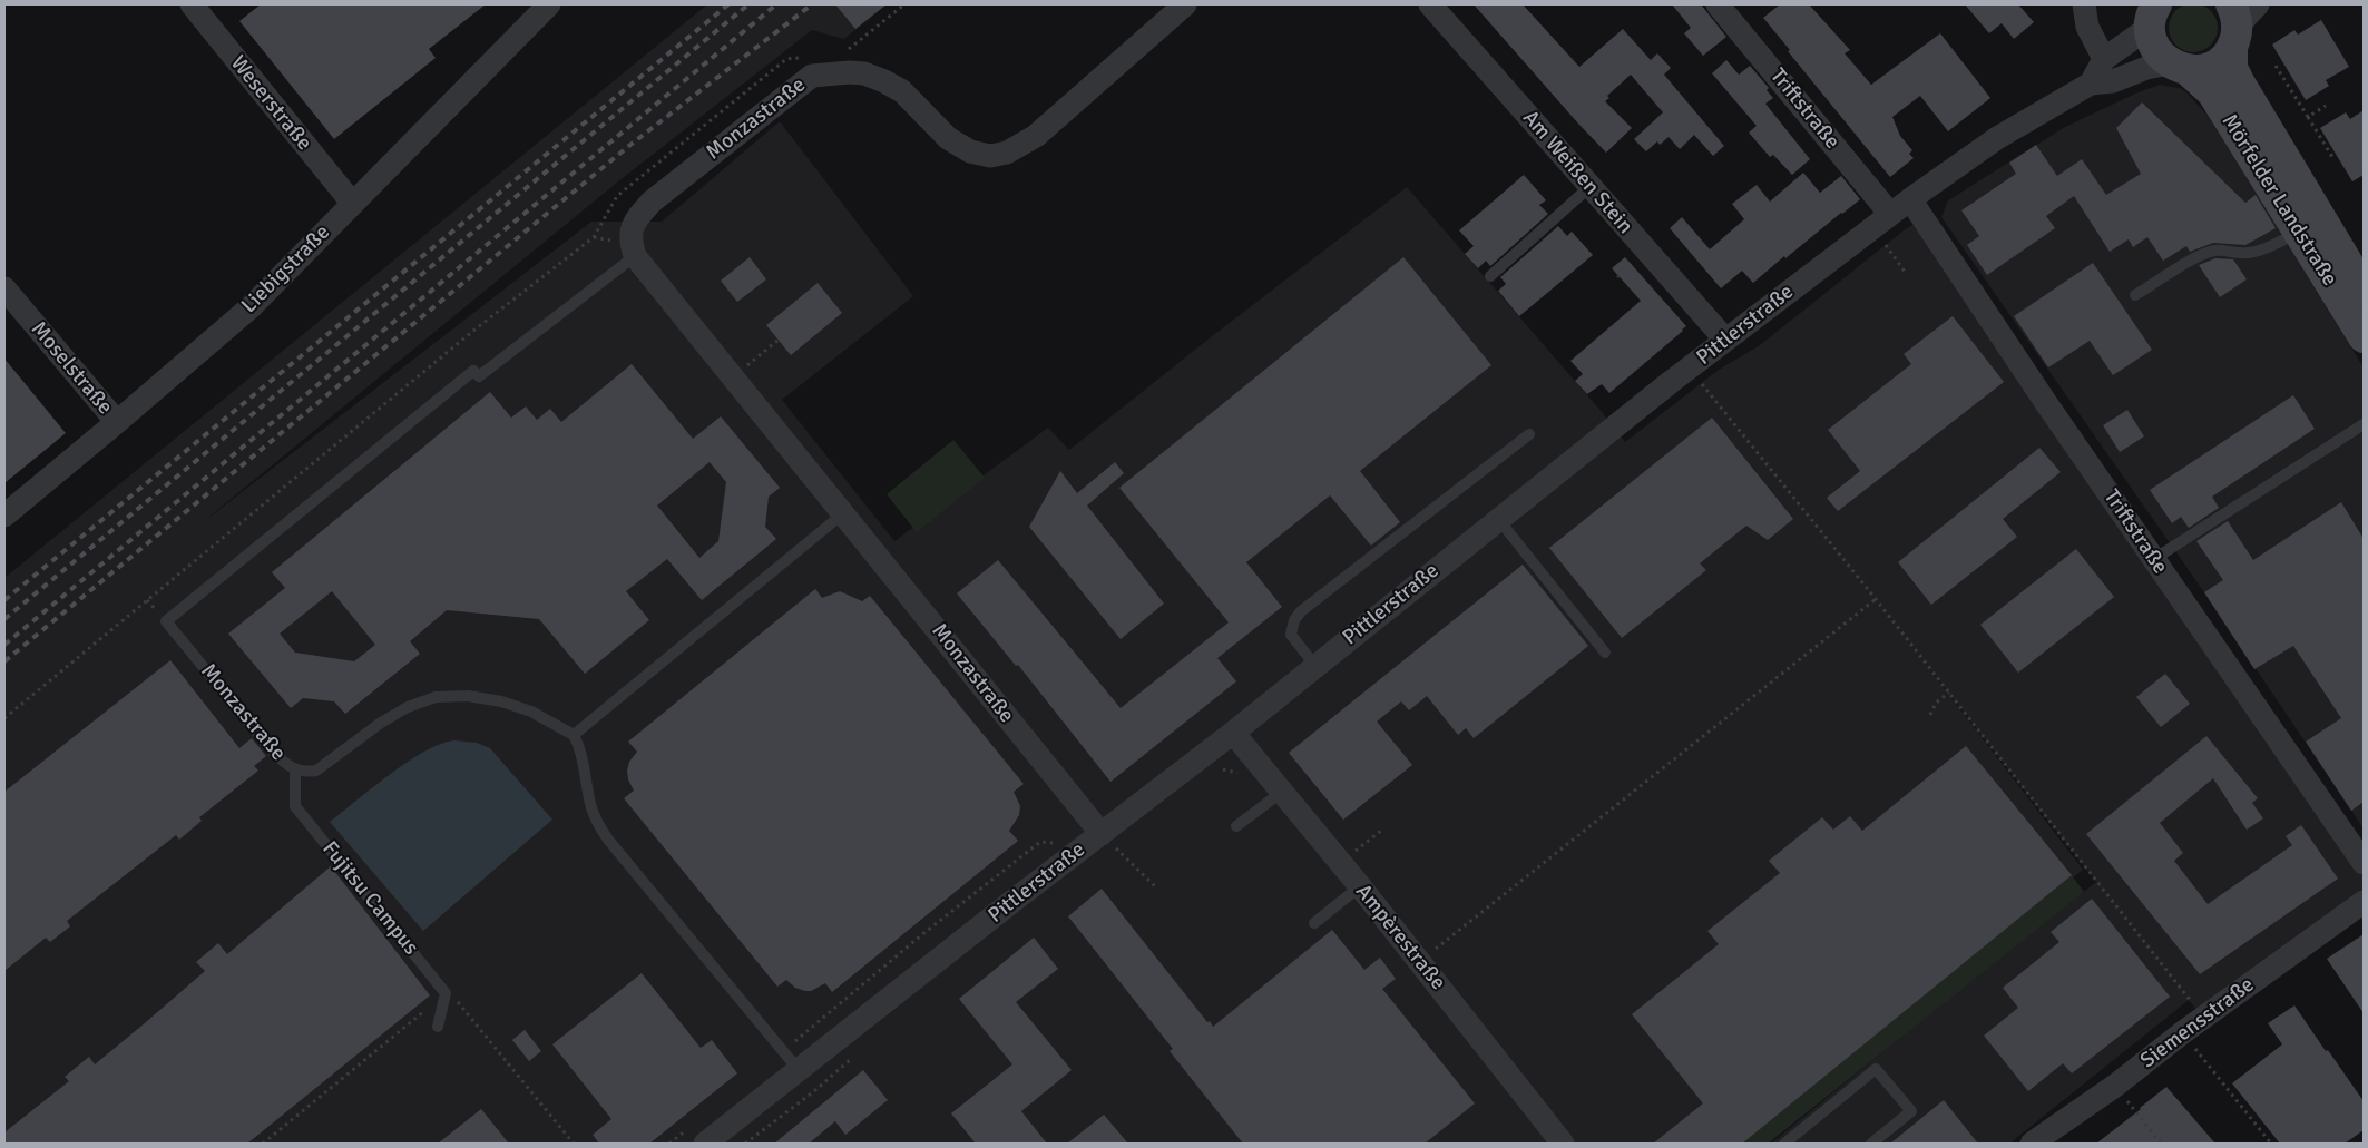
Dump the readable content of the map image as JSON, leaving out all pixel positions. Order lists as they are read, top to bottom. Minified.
{"streets":{"main road":["Mörfelder Landstraße"],"street":["Weserstraße","Triftstraße","Monzastraße","Am Weißen Stein","Liebigstraße","Pittlerstraße","Moselstraße","Ampèrestraße","Siemensstraße"],"lane":["Fujitsu Campus"]},"crossings":[["Weserstraße","Liebigstraße"],["Triftstraße","Pittlerstraße"],["Monzastraße","Pittlerstraße"],["Monzastraße","Fujitsu Campus"],["Am Weißen Stein","Pittlerstraße"],["Mörfelder Landstraße","Pittlerstraße"],["Liebigstraße","Moselstraße"],["Pittlerstraße","Ampèrestraße"]]}
